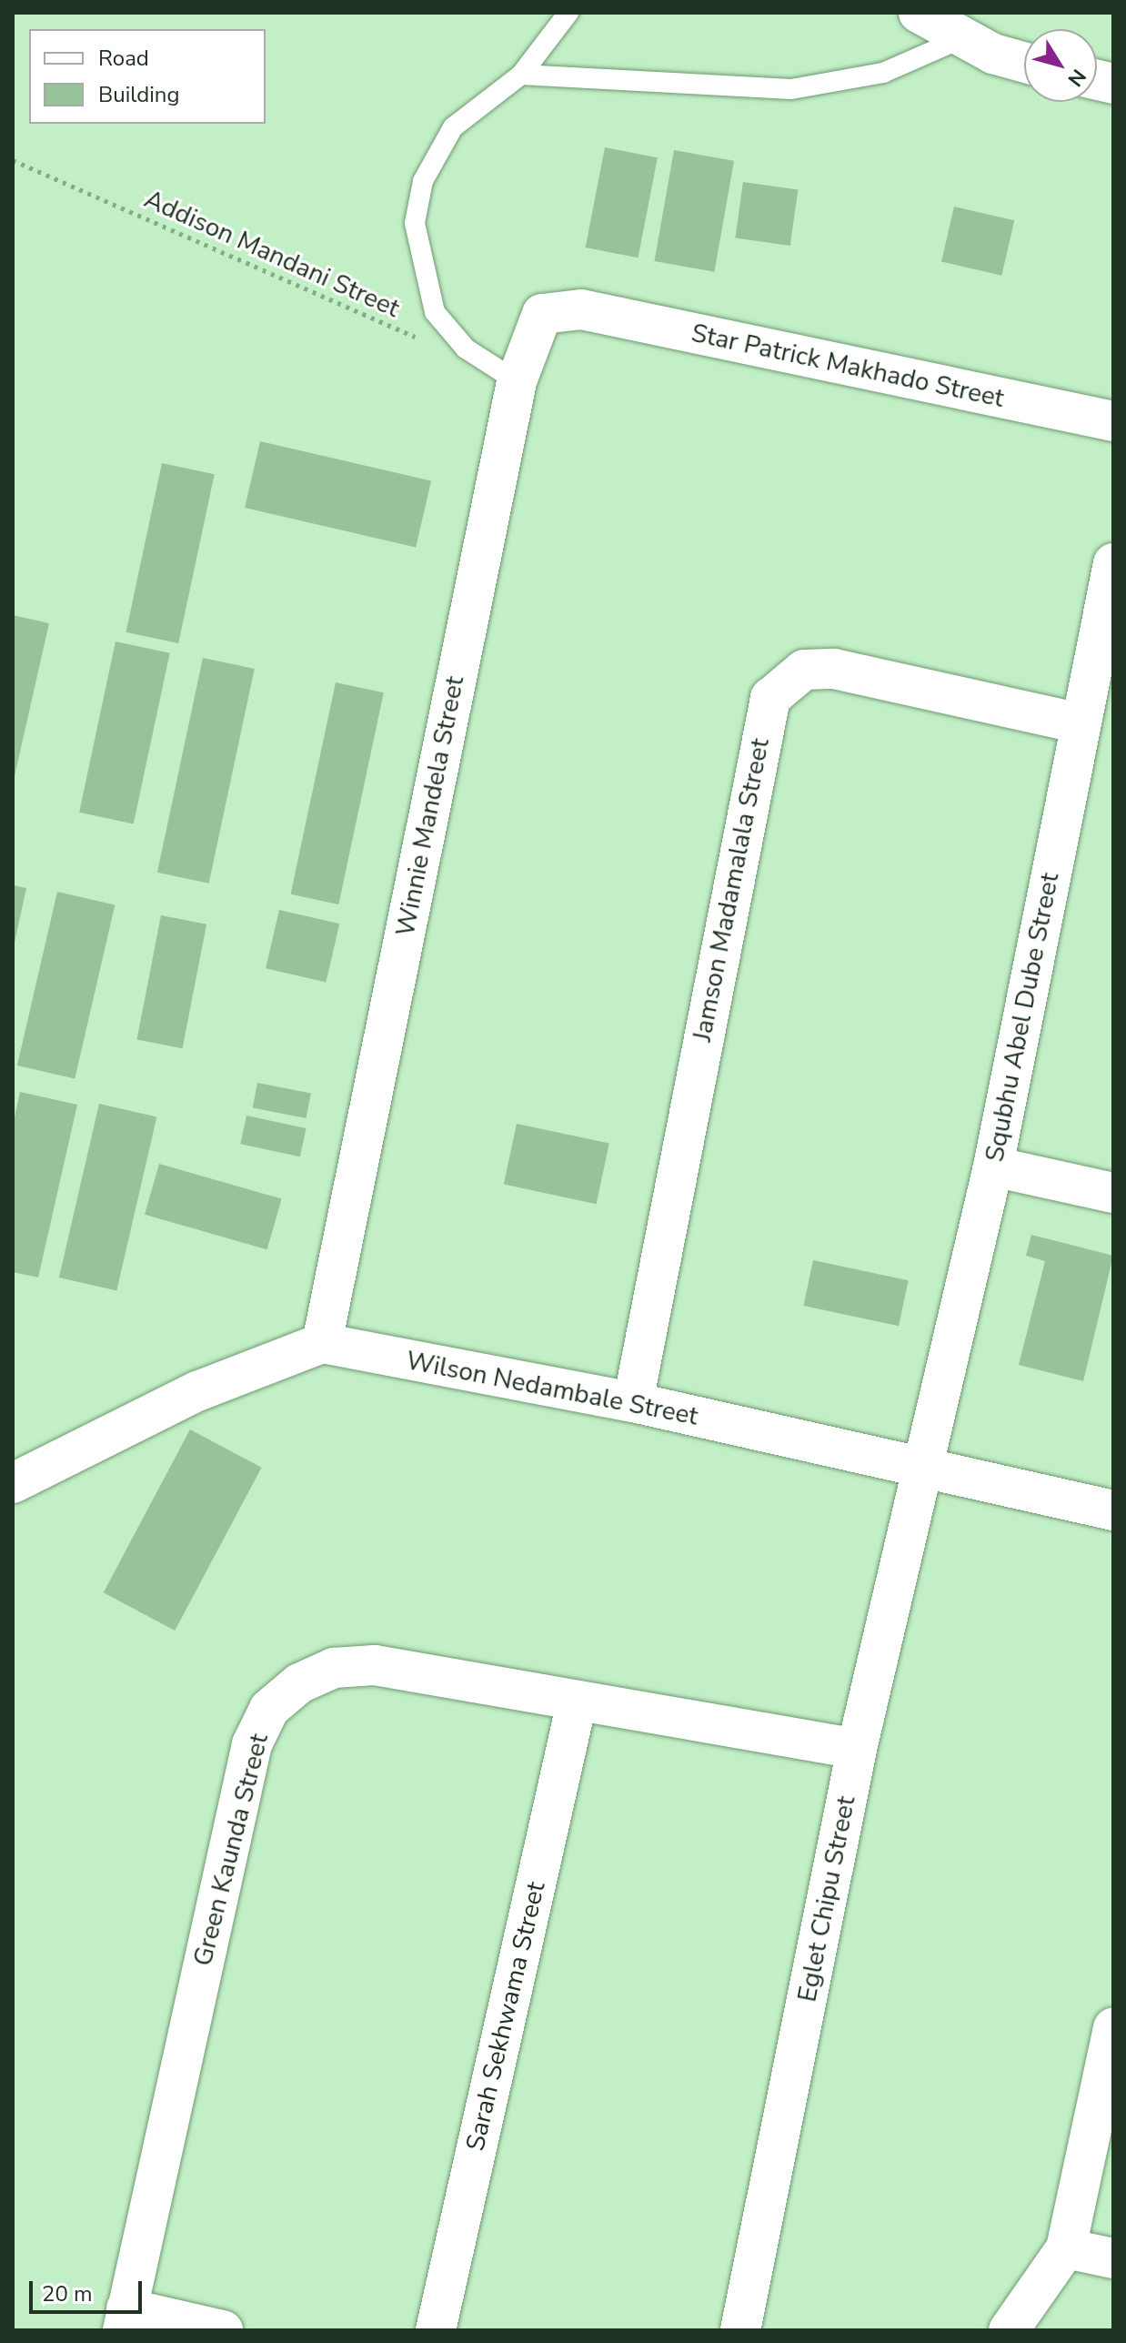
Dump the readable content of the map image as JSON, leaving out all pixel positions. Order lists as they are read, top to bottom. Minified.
{"streets":{"street":["Star Patrick Makhado Street","Winnie Mandela Street","Jamson Madamalala Street","Squbhu Abel Dube Street","Wilson Nedambale Street","Green Kaunda Street","Eglet Chipu Street","Sarah Sekhwama Street"],"path":["Addison Mandani Street"]},"crossings":[["Star Patrick Makhado Street","Winnie Mandela Street"],["Winnie Mandela Street","Wilson Nedambale Street"],["Jamson Madamalala Street","Squbhu Abel Dube Street"],["Jamson Madamalala Street","Wilson Nedambale Street"],["Squbhu Abel Dube Street","Wilson Nedambale Street"],["Squbhu Abel Dube Street","Eglet Chipu Street"],["Wilson Nedambale Street","Eglet Chipu Street"],["Green Kaunda Street","Eglet Chipu Street"],["Green Kaunda Street","Sarah Sekhwama Street"]],"legend":["Road","Building"],"scale_bar":"20 m","north":"bottom right"}
